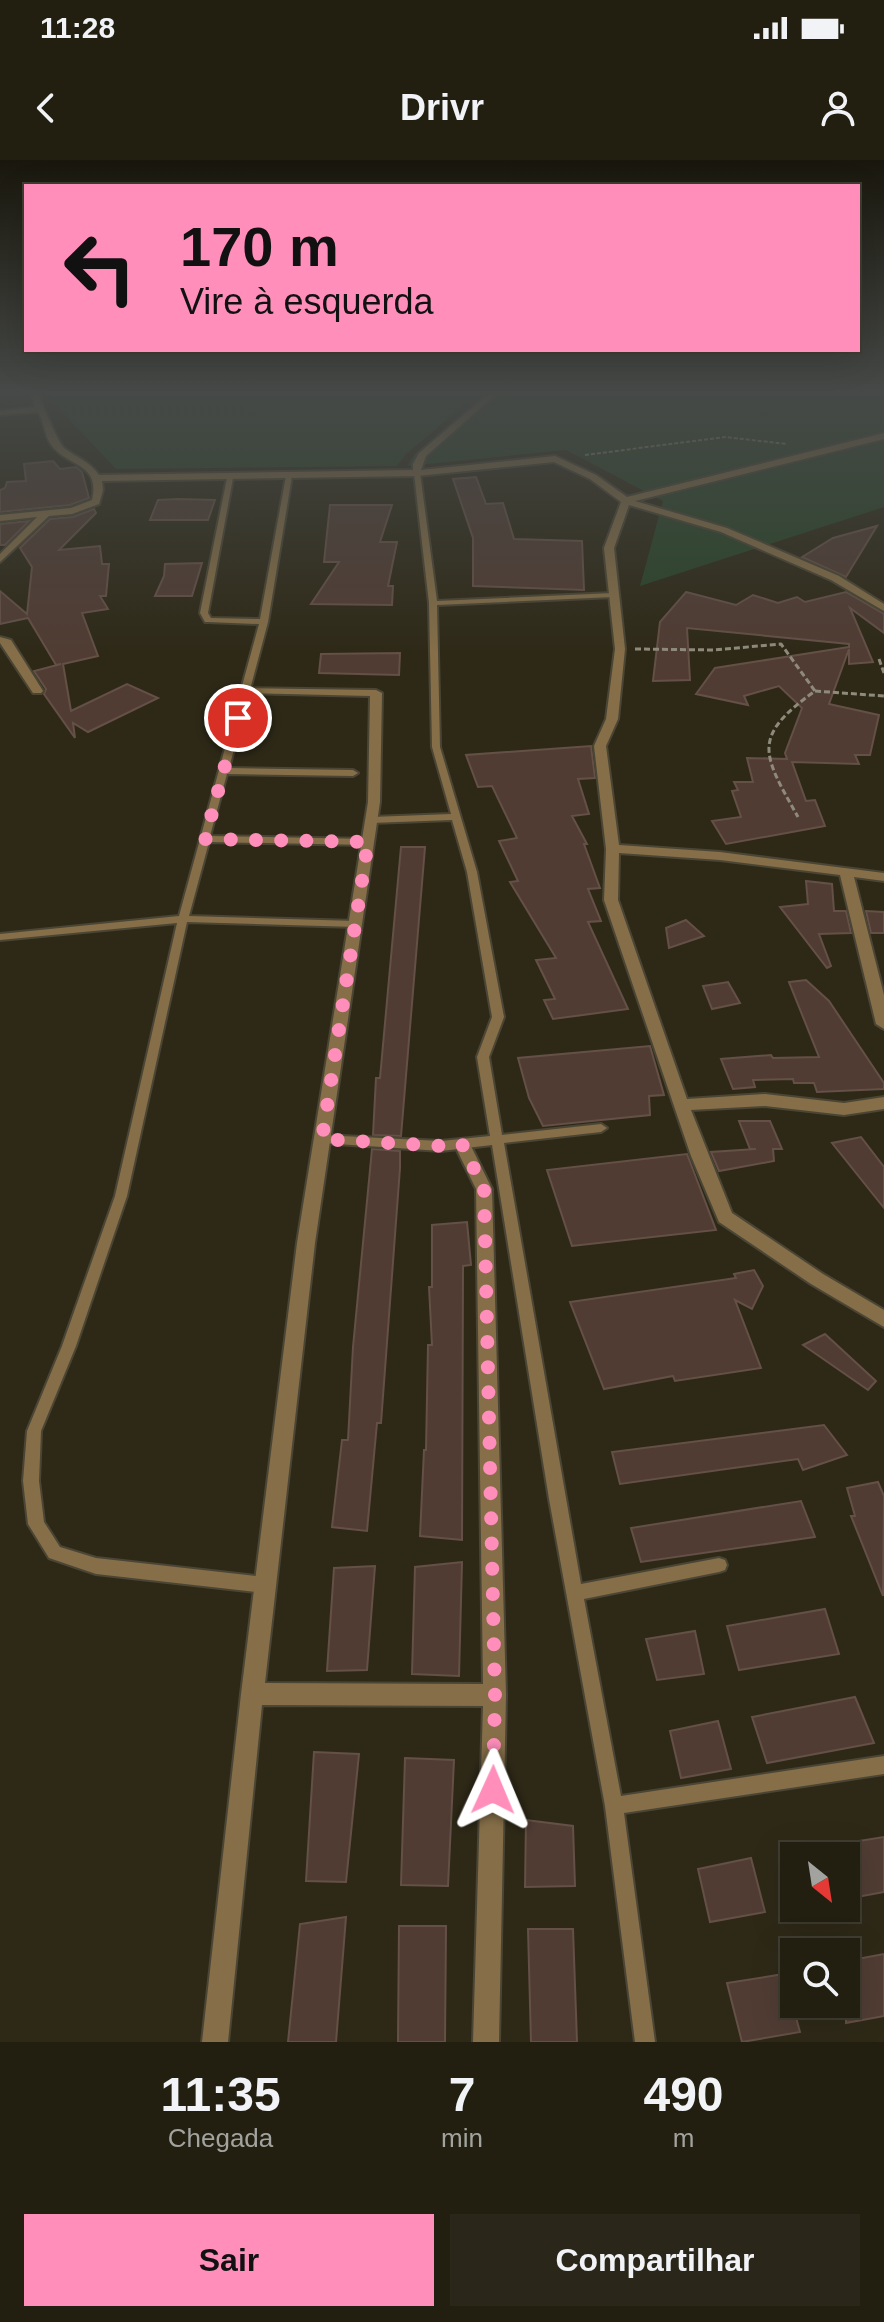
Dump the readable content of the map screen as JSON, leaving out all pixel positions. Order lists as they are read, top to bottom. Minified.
{"north":"bottom right","page":{"status":"11:28","header":"Drivr","turn":["170 m","Vire à esquerda"],"eta":["11:35","Chegada","7","min","490","m"],"buttons":["Sair","Compartilhar"]}}
